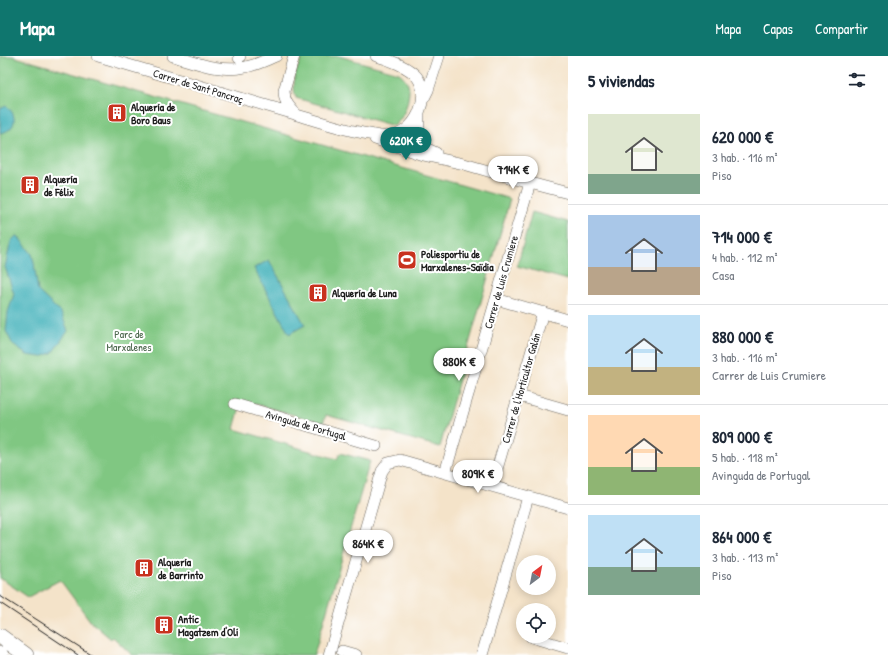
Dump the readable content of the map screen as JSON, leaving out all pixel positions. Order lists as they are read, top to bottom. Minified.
{"streets":{"street":["Carrer de Sant Pancraç","Carrer de Luis Crumiere","Carrer de l'Horticultor Galán","Avinguda de Portugal"]},"parks":["Parc de Marxalenes"],"places":{"building":["Alquería de Boro Baus","Alquería de Félix","Alquería de Luna","Alquería de Barrinto","Antic Magatzem d'Oli"],"sports":["Poliesportiu de Marxalenes-Saïdia"]},"north":"top right","page":{"header":"Mapa","nav":["Mapa","Capas","Compartir"],"heading":"5 viviendas","list":[{"name":"620 000 €","note":"3 hab. · 116 m² · Piso"},{"name":"714 000 €","note":"4 hab. · 112 m² · Casa"},{"name":"880 000 €","note":"3 hab. · 116 m² · Carrer de Luis Crumiere"},{"name":"809 000 €","note":"5 hab. · 118 m² · Avinguda de Portugal"},{"name":"864 000 €","note":"3 hab. · 113 m² · Piso"}],"price":["620K €","714K €","880K €","809K €","864K €"]}}
